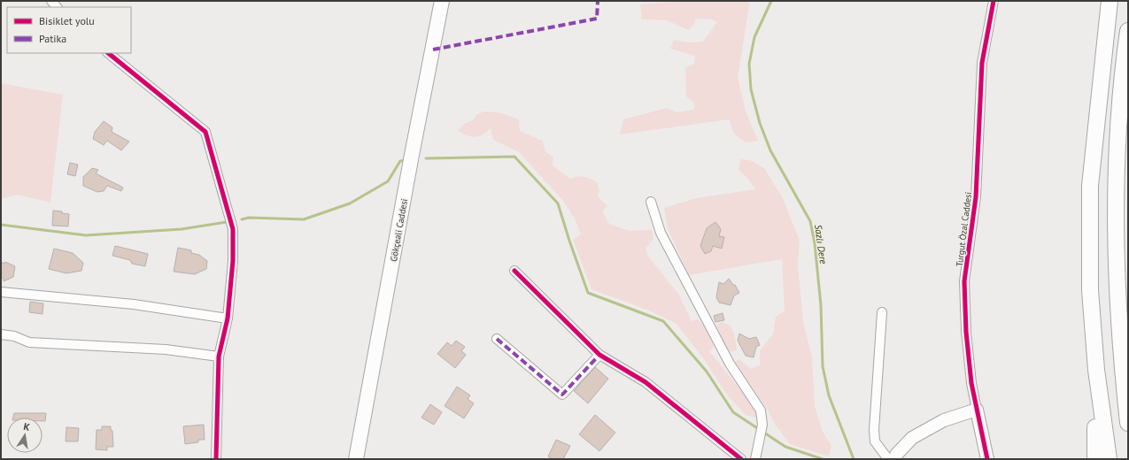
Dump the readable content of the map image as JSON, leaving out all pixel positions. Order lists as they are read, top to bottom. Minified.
{"streets":{"main road":["Gökçeali Caddesi"],"street":["Turgut Özal Caddesi"]},"water":["Sazlı Dere"],"legend":["Bisiklet yolu","Patika"],"north":"top"}
